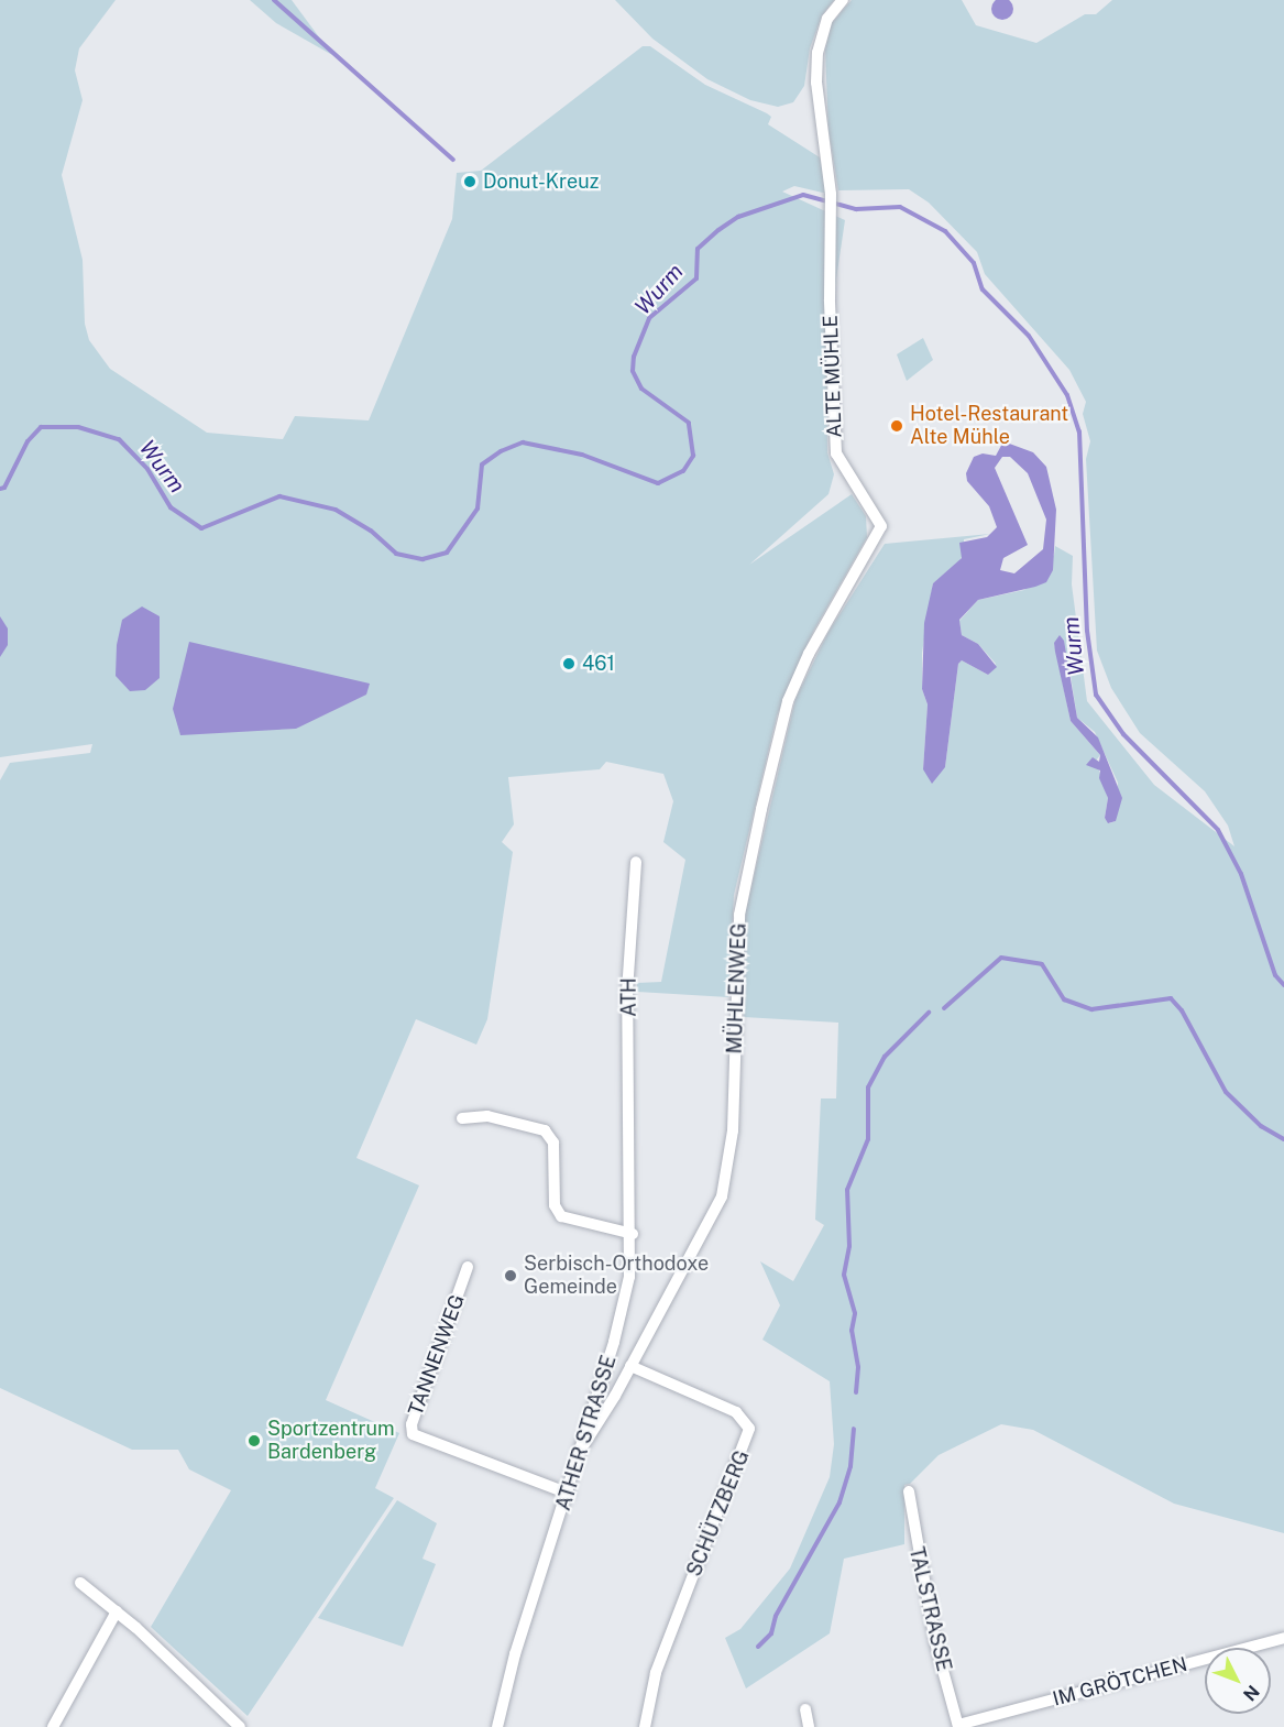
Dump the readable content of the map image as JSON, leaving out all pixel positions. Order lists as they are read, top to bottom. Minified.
{"streets":{"street":["ALTE MÜHLE","MÜHLENWEG","ATH","TANNENWEG","ATHER STRASSE","SCHÜTZBERG","TALSTRASSE","IM GRÖTCHEN"]},"crossings":[["ALTE MÜHLE","MÜHLENWEG"],["MÜHLENWEG","ATHER STRASSE"],["MÜHLENWEG","SCHÜTZBERG"],["ATH","ATHER STRASSE"],["TANNENWEG","ATHER STRASSE"],["TALSTRASSE","IM GRÖTCHEN"]],"water":["Wurm"],"places":["Donut-Kreuz","Hotel-Restaurant Alte Mühle","461","Serbisch-Orthodoxe Gemeinde","Sportzentrum Bardenberg"],"north":"bottom right"}
